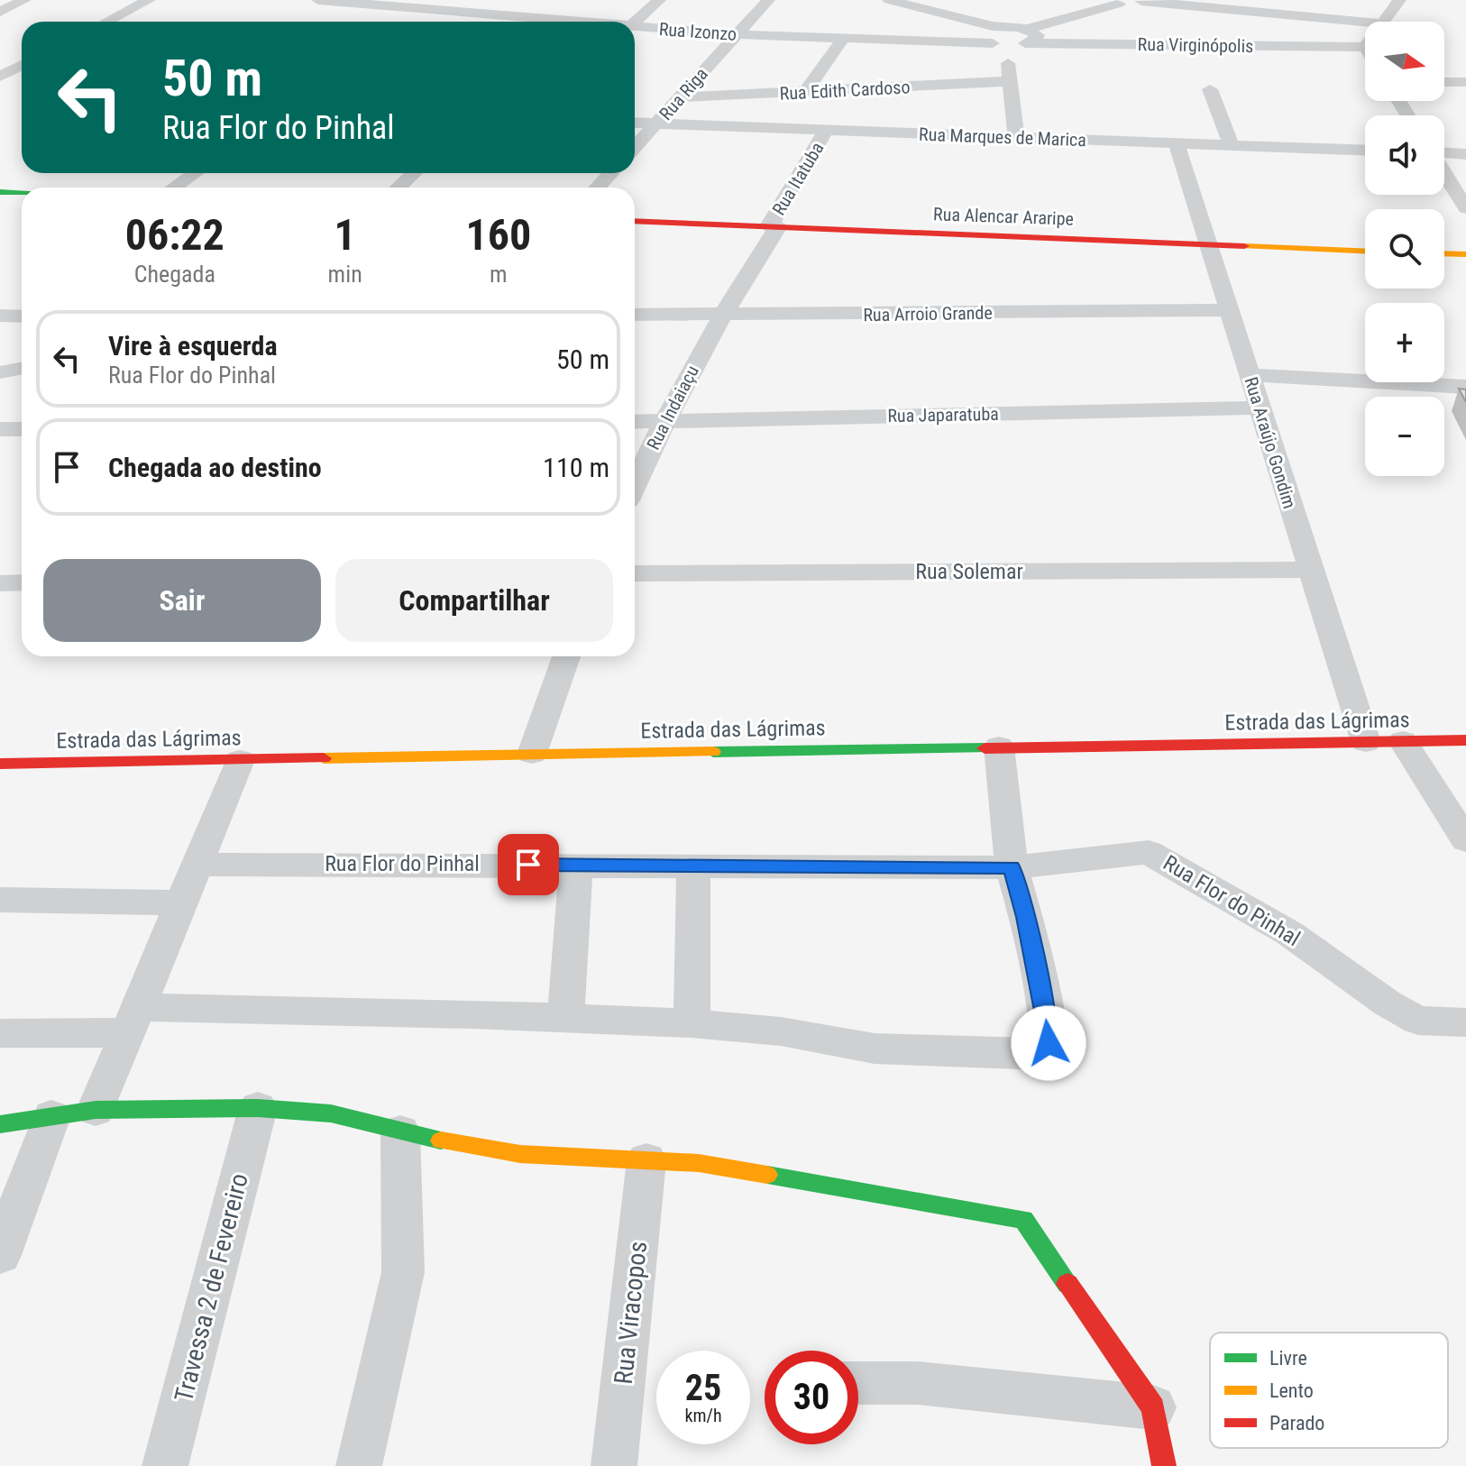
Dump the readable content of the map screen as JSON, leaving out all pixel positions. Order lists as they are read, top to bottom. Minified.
{"streets":{"street":["Rua Izonzo","Rua Virginópolis","Rua Edith Cardoso","Rua Riga","Rua Marques de Marica","Rua Itatuba","Rua Alencar Araripe","Rua Arroio Grande","Rua Indaiaçu","Rua Japaratuba","Rua Araújo Gondim","Rua Solemar","Estrada das Lágrimas","Rua Flor do Pinhal","Travessa 2 de Fevereiro","Rua Viracopos"]},"crossings":[["Rua Izonzo","Rua Virginópolis"],["Rua Izonzo","Rua Riga"],["Rua Edith Cardoso","Rua Riga"],["Rua Riga","Rua Marques de Marica"],["Rua Marques de Marica","Rua Itatuba"],["Rua Marques de Marica","Rua Araújo Gondim"],["Rua Itatuba","Rua Alencar Araripe"],["Rua Itatuba","Rua Arroio Grande"],["Rua Itatuba","Rua Indaiaçu"],["Rua Alencar Araripe","Rua Araújo Gondim"],["Rua Arroio Grande","Rua Indaiaçu"],["Rua Arroio Grande","Rua Araújo Gondim"],["Rua Indaiaçu","Rua Japaratuba"],["Rua Japaratuba","Rua Araújo Gondim"],["Rua Araújo Gondim","Rua Solemar"],["Rua Araújo Gondim","Estrada das Lágrimas"]],"legend":["Livre","Lento","Parado"],"north":"right","page":{"map_buttons":["+","−"],"turn":["50 m","Rua Flor do Pinhal"],"eta":["06:22","Chegada","1","min","160","m"],"list":[{"name":"Vire à esquerda","note":"Rua Flor do Pinhal","value":"50 m"},{"name":"Chegada ao destino","value":"110 m"}],"buttons":["Sair","Compartilhar"],"speed":"25 km/h","limit":"30"}}
